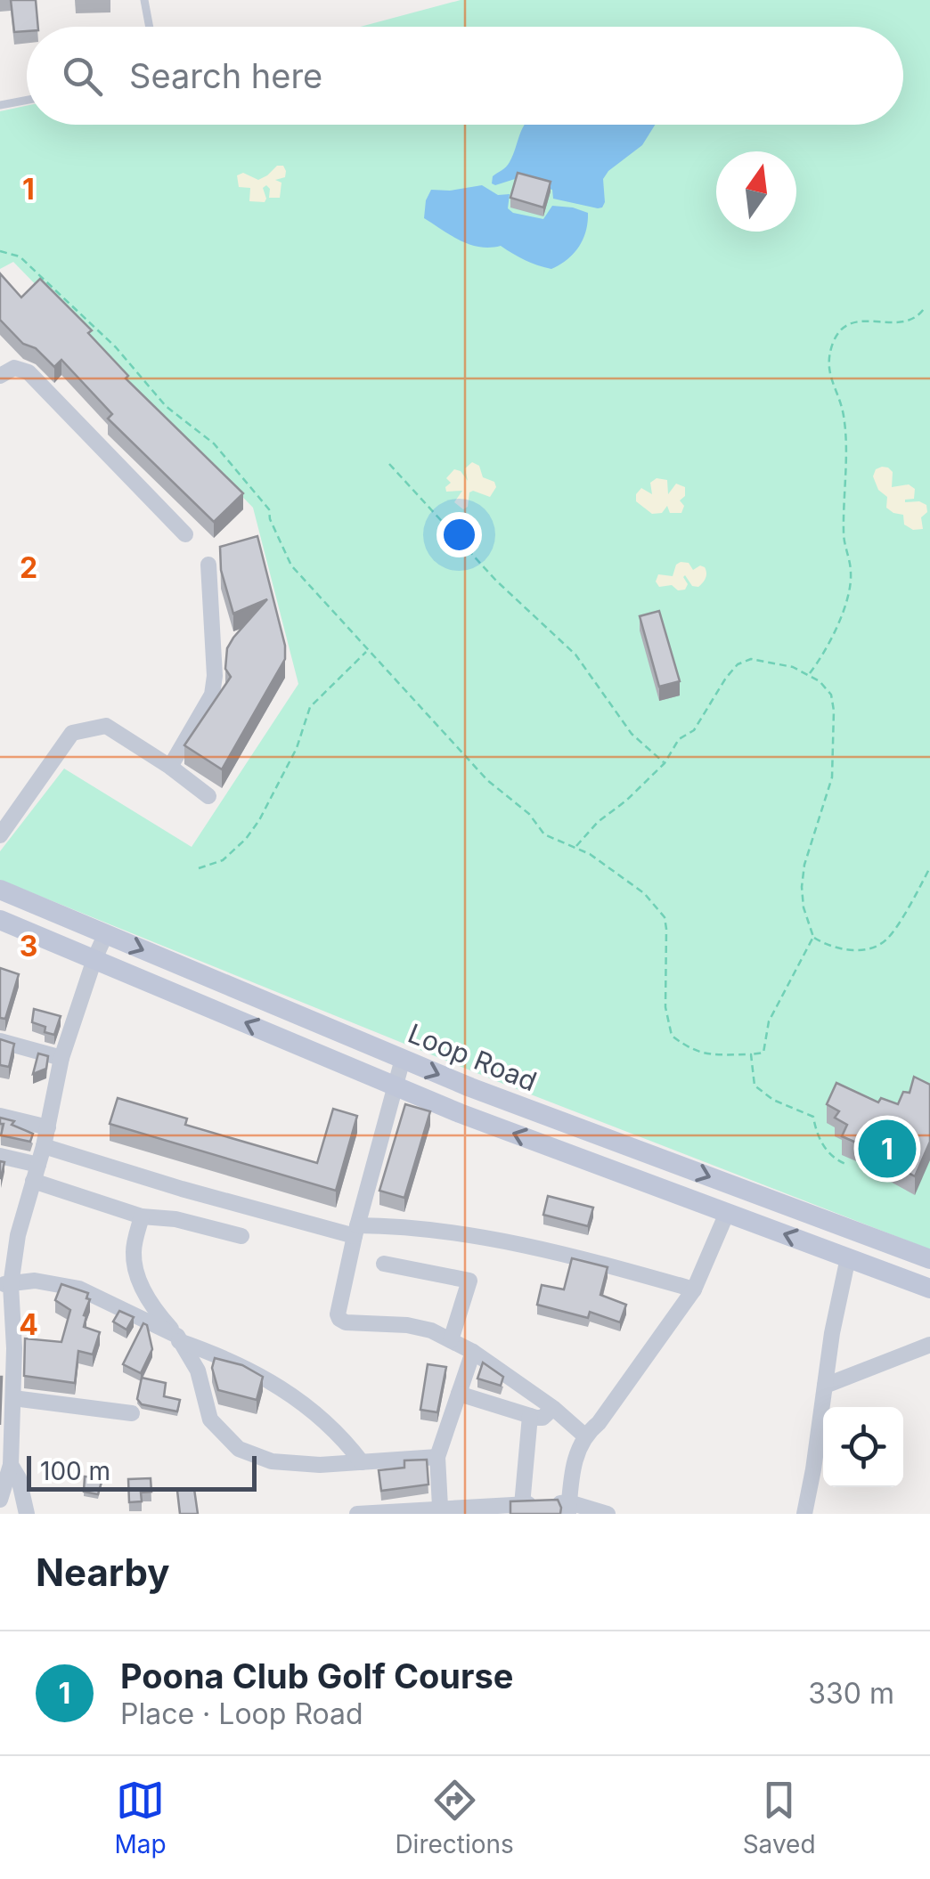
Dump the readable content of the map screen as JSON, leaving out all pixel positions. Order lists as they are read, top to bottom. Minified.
{"streets":{"main road":["Loop Road"]},"scale_bar":"100 m","north":"top","page":{"search":"Search here","pins":"1","scale":"100 m","heading":"Nearby","list":[{"mark":"1","name":"Poona Club Golf Course","note":"Place · Loop Road","value":"330 m"}],"nav":["Map","Directions","Saved"]},"grid":{"rows":["1","2","3","4"]}}
